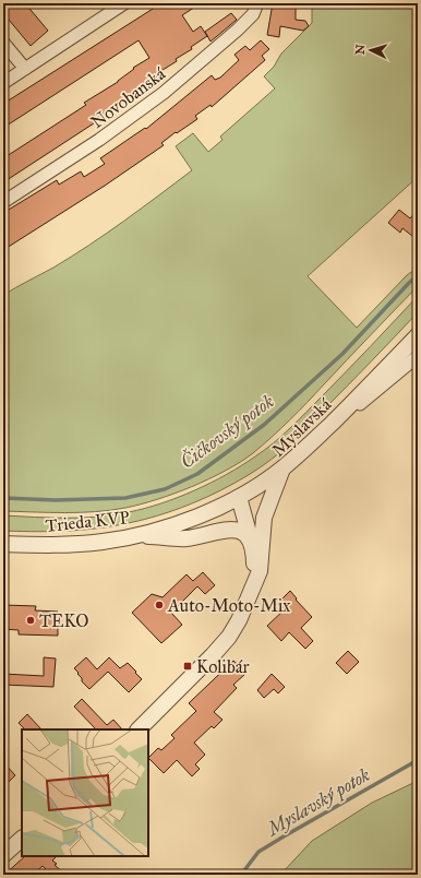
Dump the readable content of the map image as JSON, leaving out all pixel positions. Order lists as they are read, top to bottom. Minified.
{"streets":{"street":["Novobanská","Myslavská","Trieda KVP"]},"crossings":[["Myslavská","Trieda KVP"]],"water":["Čičkovský potok","Myslavský potok"],"places":{"other":["Auto-Moto-Mix","TEKO"],"transit":["Kolibár"]},"north":"left"}
